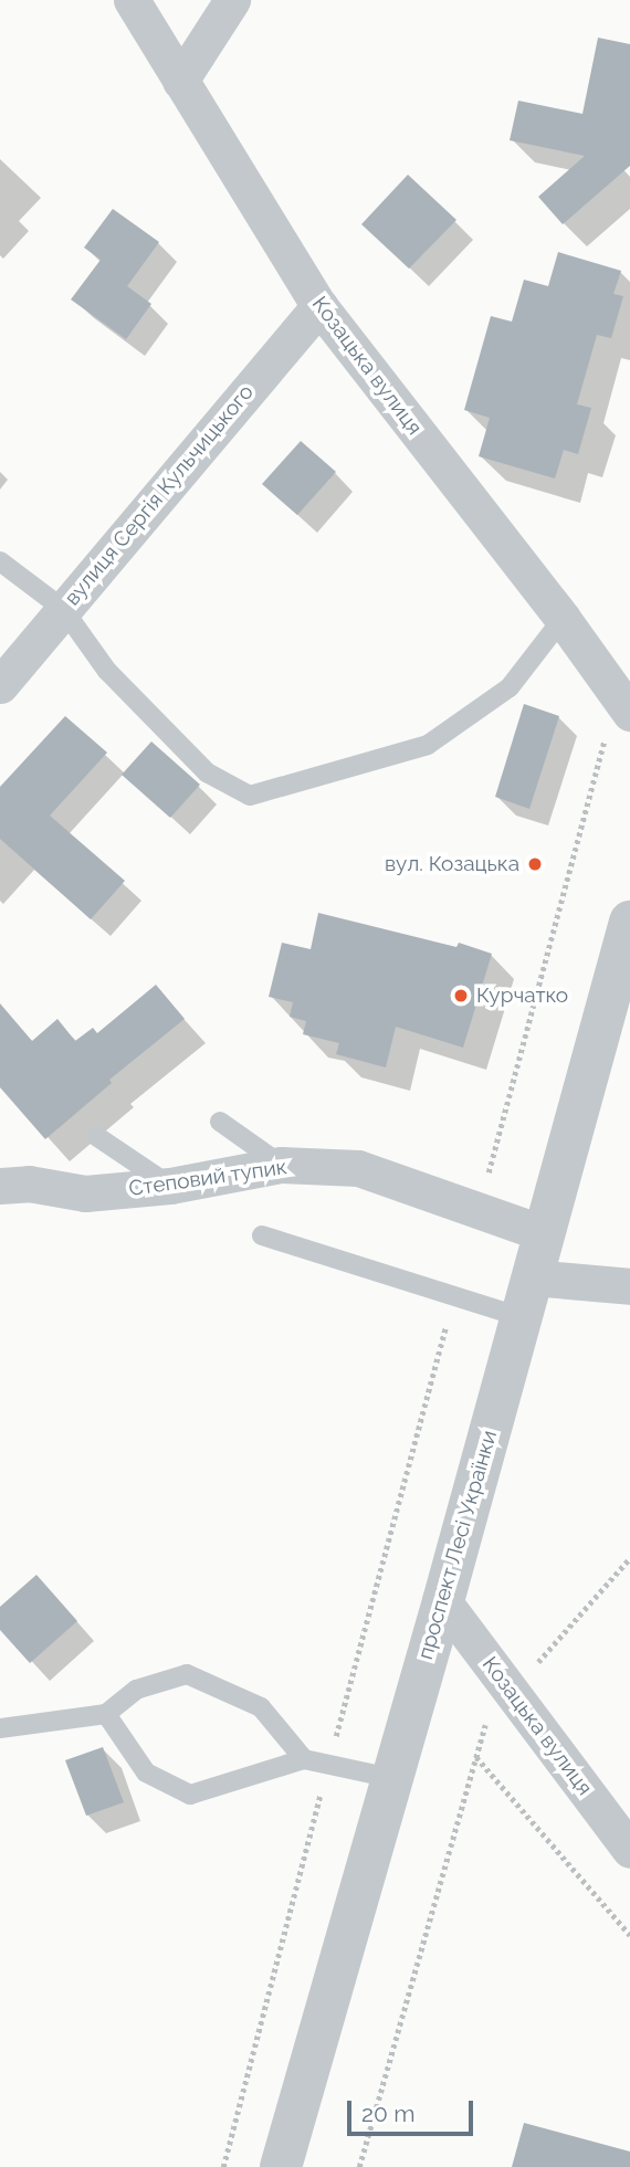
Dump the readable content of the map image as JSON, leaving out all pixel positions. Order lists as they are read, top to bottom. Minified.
{"streets":{"street":["Козацька вулиця","вулиця Сергія Кульчицького","Степовий тупик","проспект Лесі Українки"]},"crossings":[["Козацька вулиця","вулиця Сергія Кульчицького"],["Козацька вулиця","проспект Лесі Українки"],["Степовий тупик","проспект Лесі Українки"]],"places":["вул. Козацька","Курчатко"],"scale_bar":"20 m"}
